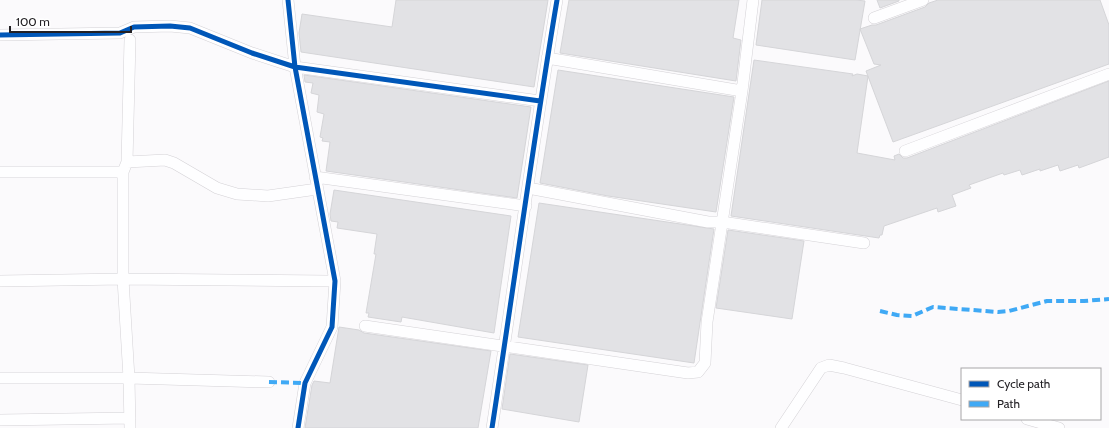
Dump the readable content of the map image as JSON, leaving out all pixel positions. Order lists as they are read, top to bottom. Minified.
{"legend":["Cycle path","Path"],"scale_bar":"100 m"}
